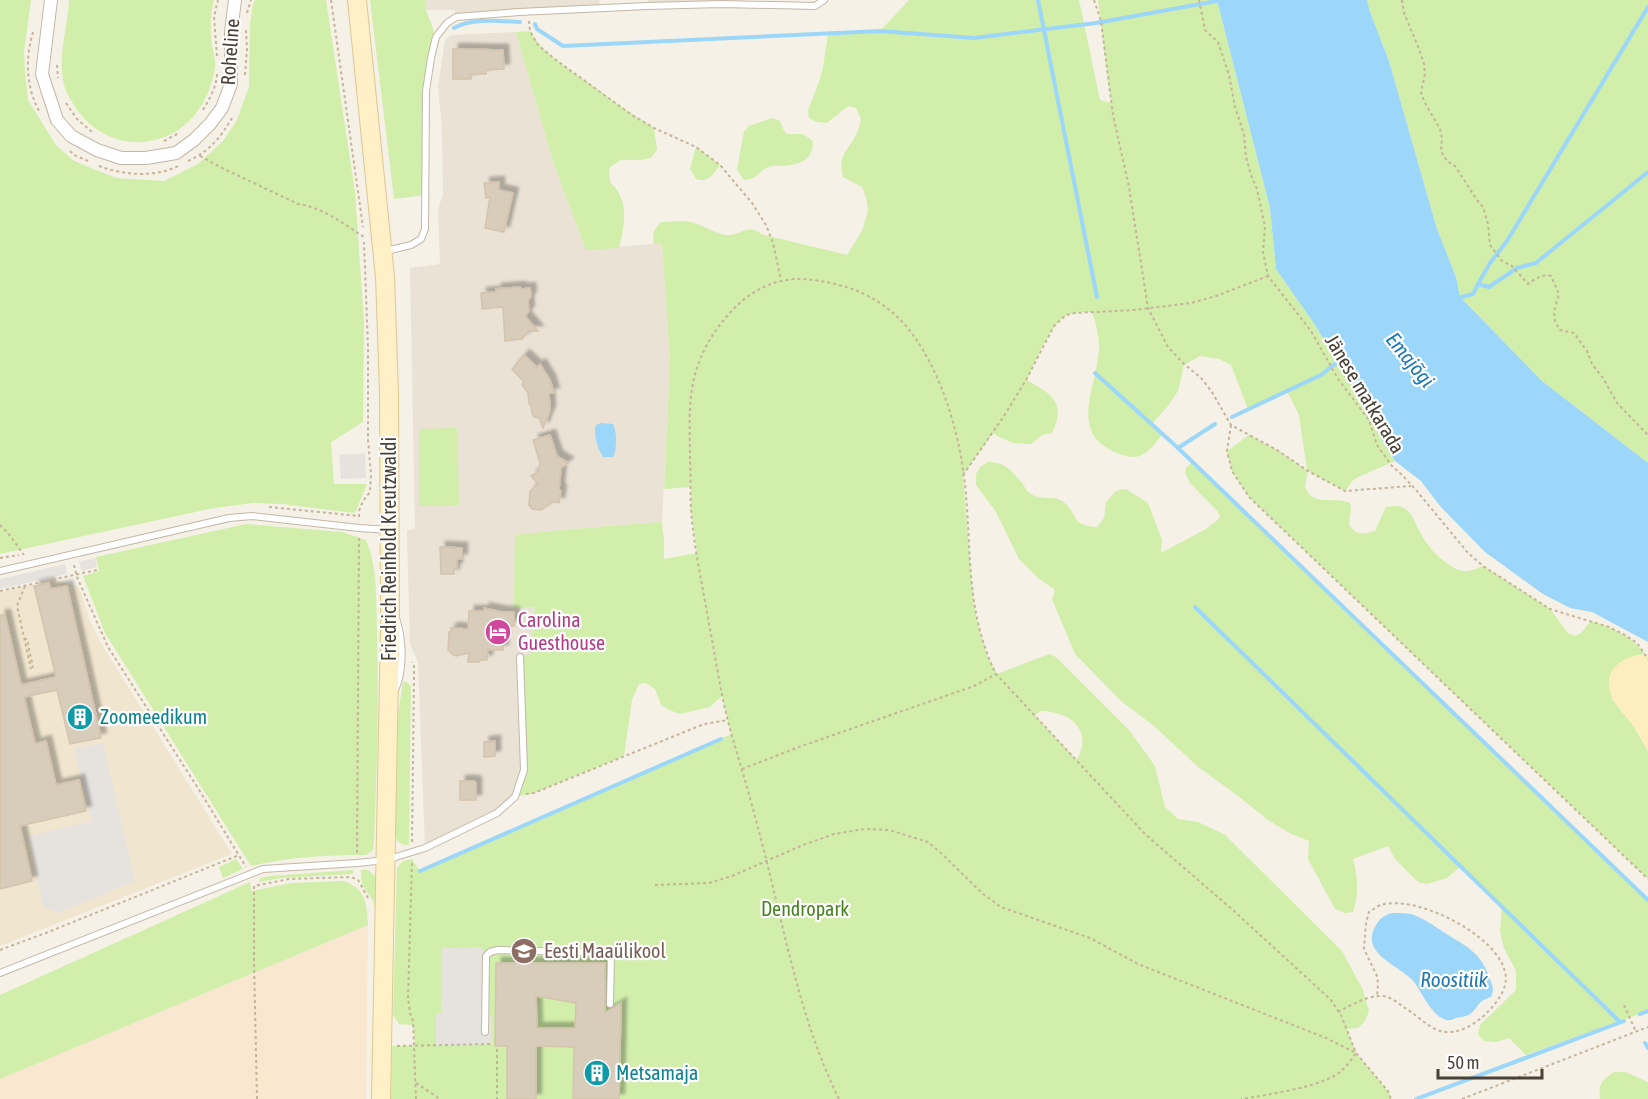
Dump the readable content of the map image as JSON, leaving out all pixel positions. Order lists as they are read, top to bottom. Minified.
{"streets":{"main road":["Friedrich Reinhold Kreutzwaldi"],"street":["Roheline"],"path":["Jänese matkarada"]},"water":["Emajõgi","Roositiik"],"parks":["Dendropark"],"places":{"hotel":["Carolina Guesthouse"],"building":["Zoomeedikum","Metsamaja"],"school or university":["Eesti Maaülikool"]},"scale_bar":"50 m"}
